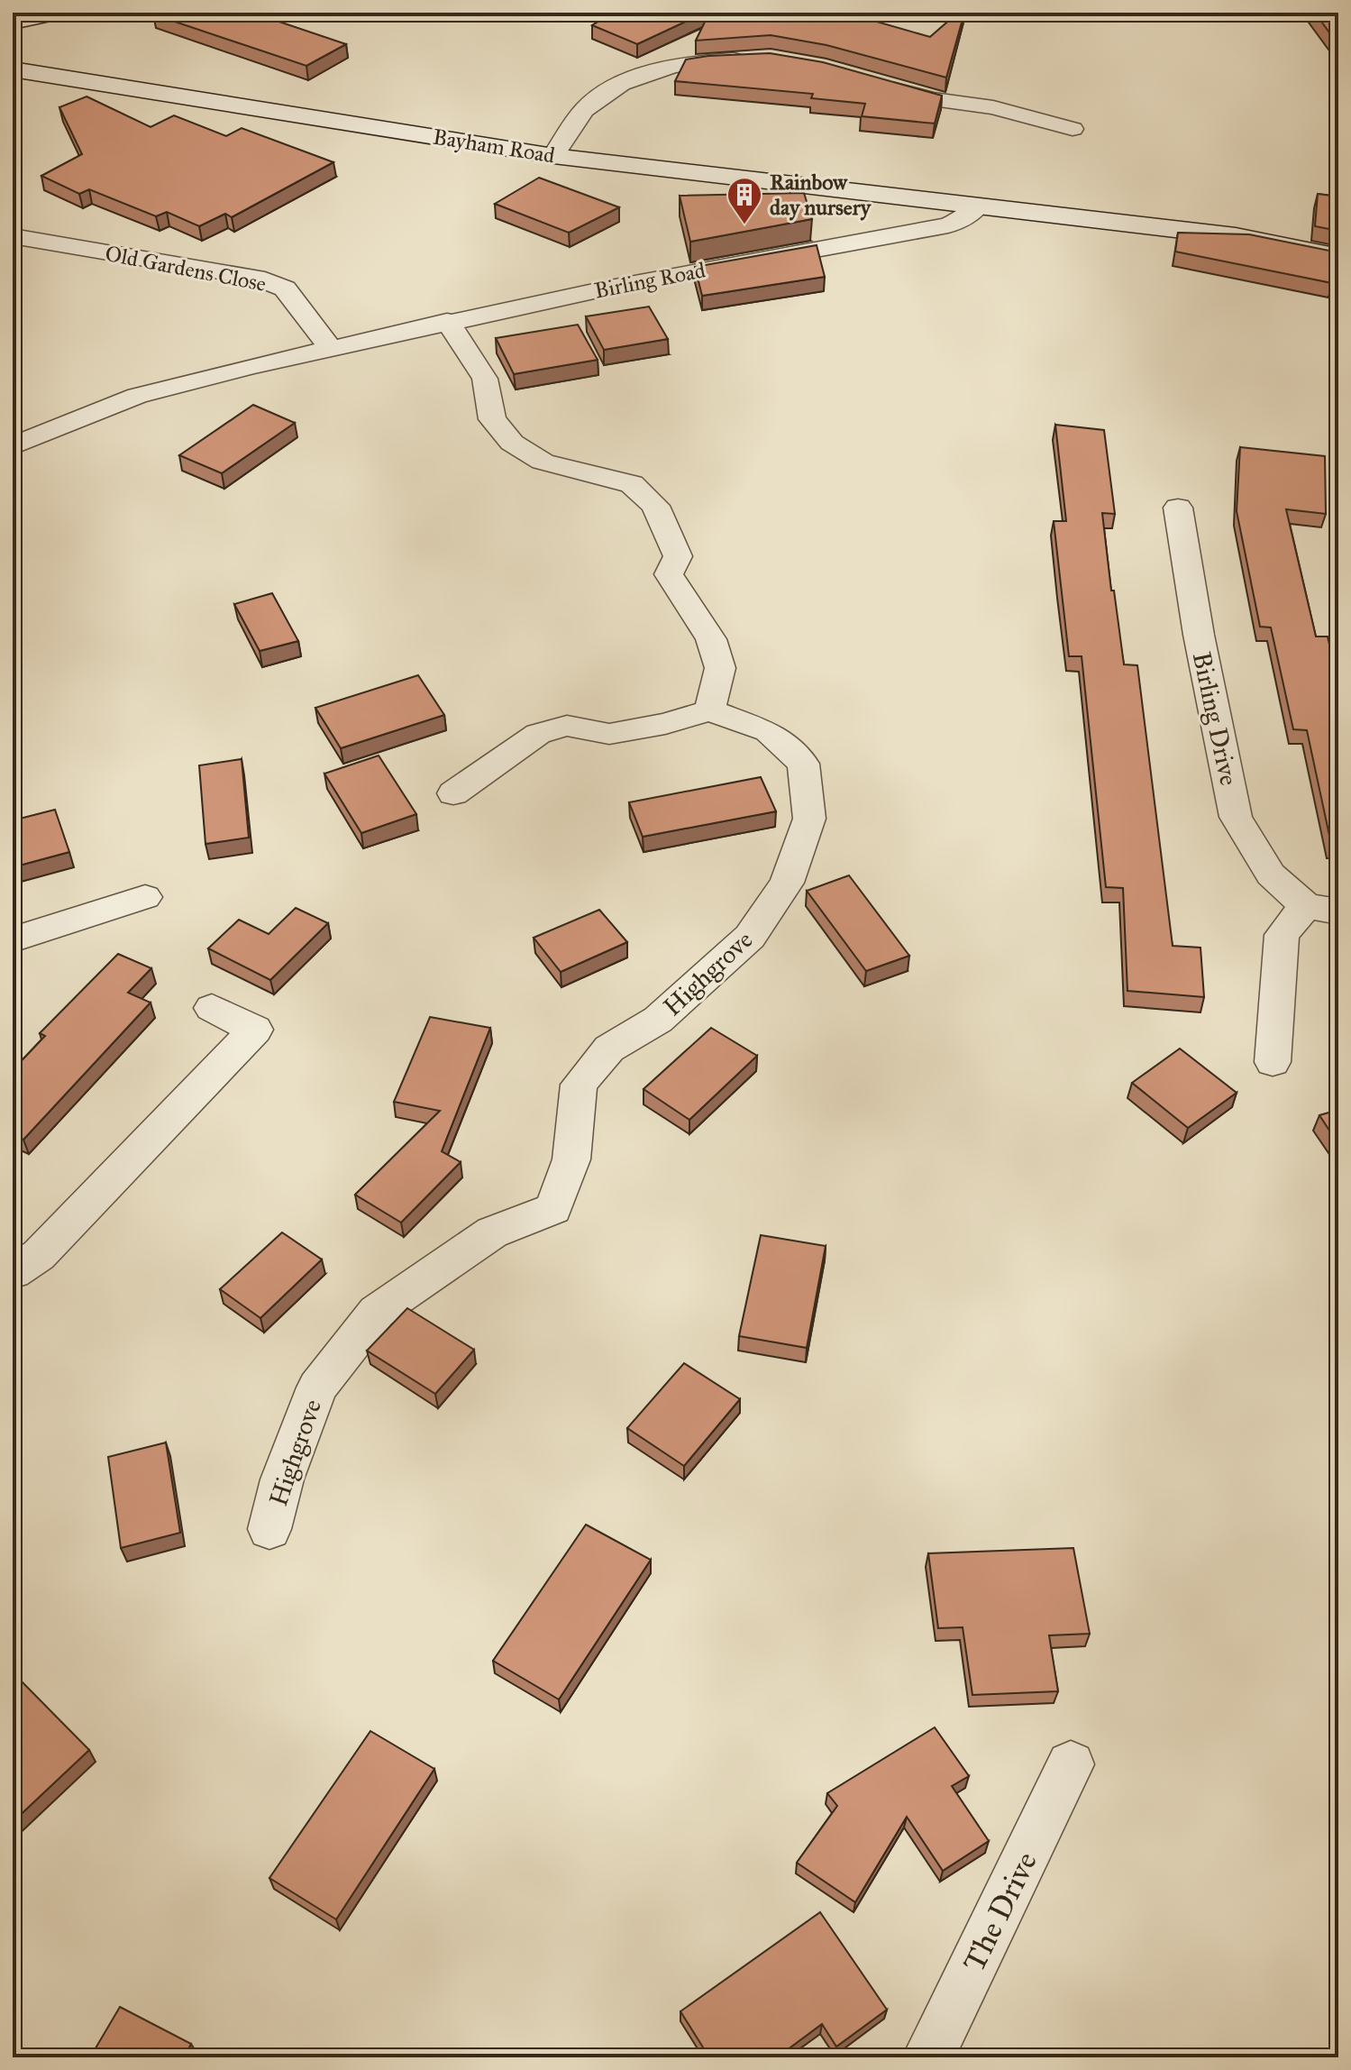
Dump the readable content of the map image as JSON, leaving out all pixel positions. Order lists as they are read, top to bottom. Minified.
{"streets":{"main road":["Bayham Road"],"street":["Old Gardens Close","Birling Road","Birling Drive","Highgrove","The Drive"]},"crossings":[["Bayham Road","Birling Road"],["Old Gardens Close","Birling Road"]],"places":{"building":["Rainbow day nursery"]}}
